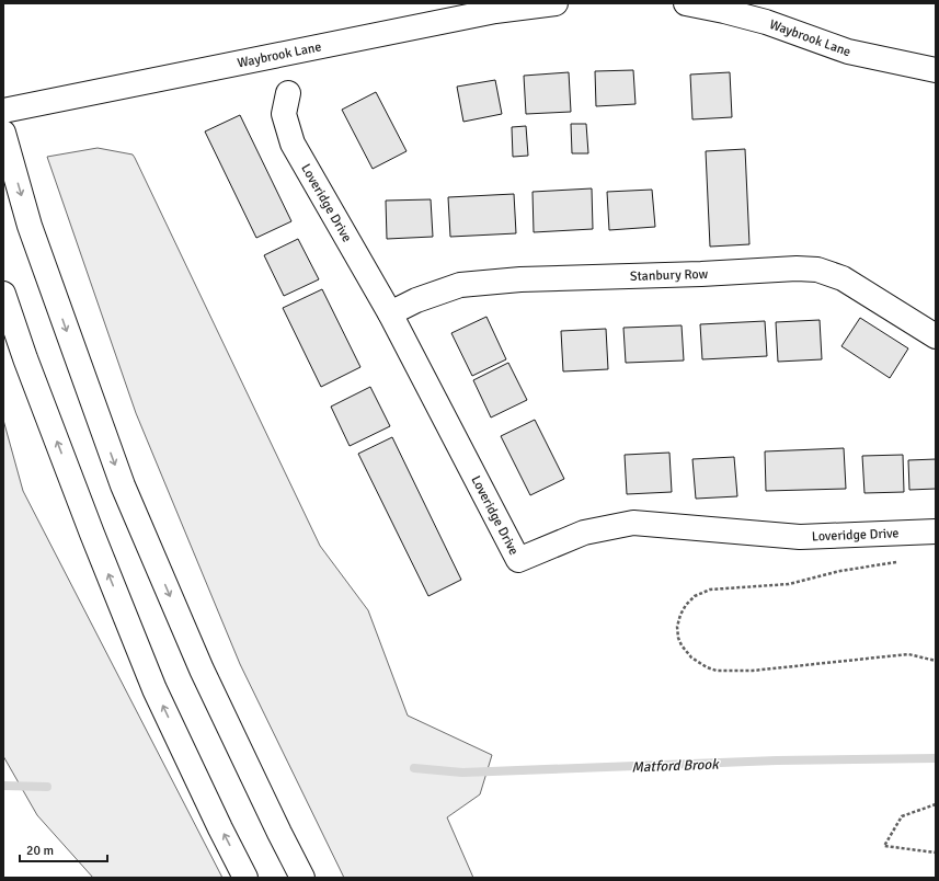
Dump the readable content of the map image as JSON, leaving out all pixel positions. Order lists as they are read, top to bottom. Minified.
{"streets":{"main road":["Waybrook Lane","Loveridge Drive","Stanbury Row"]},"crossings":[["Loveridge Drive","Stanbury Row"]],"water":["Matford Brook"],"scale_bar":"20 m"}
